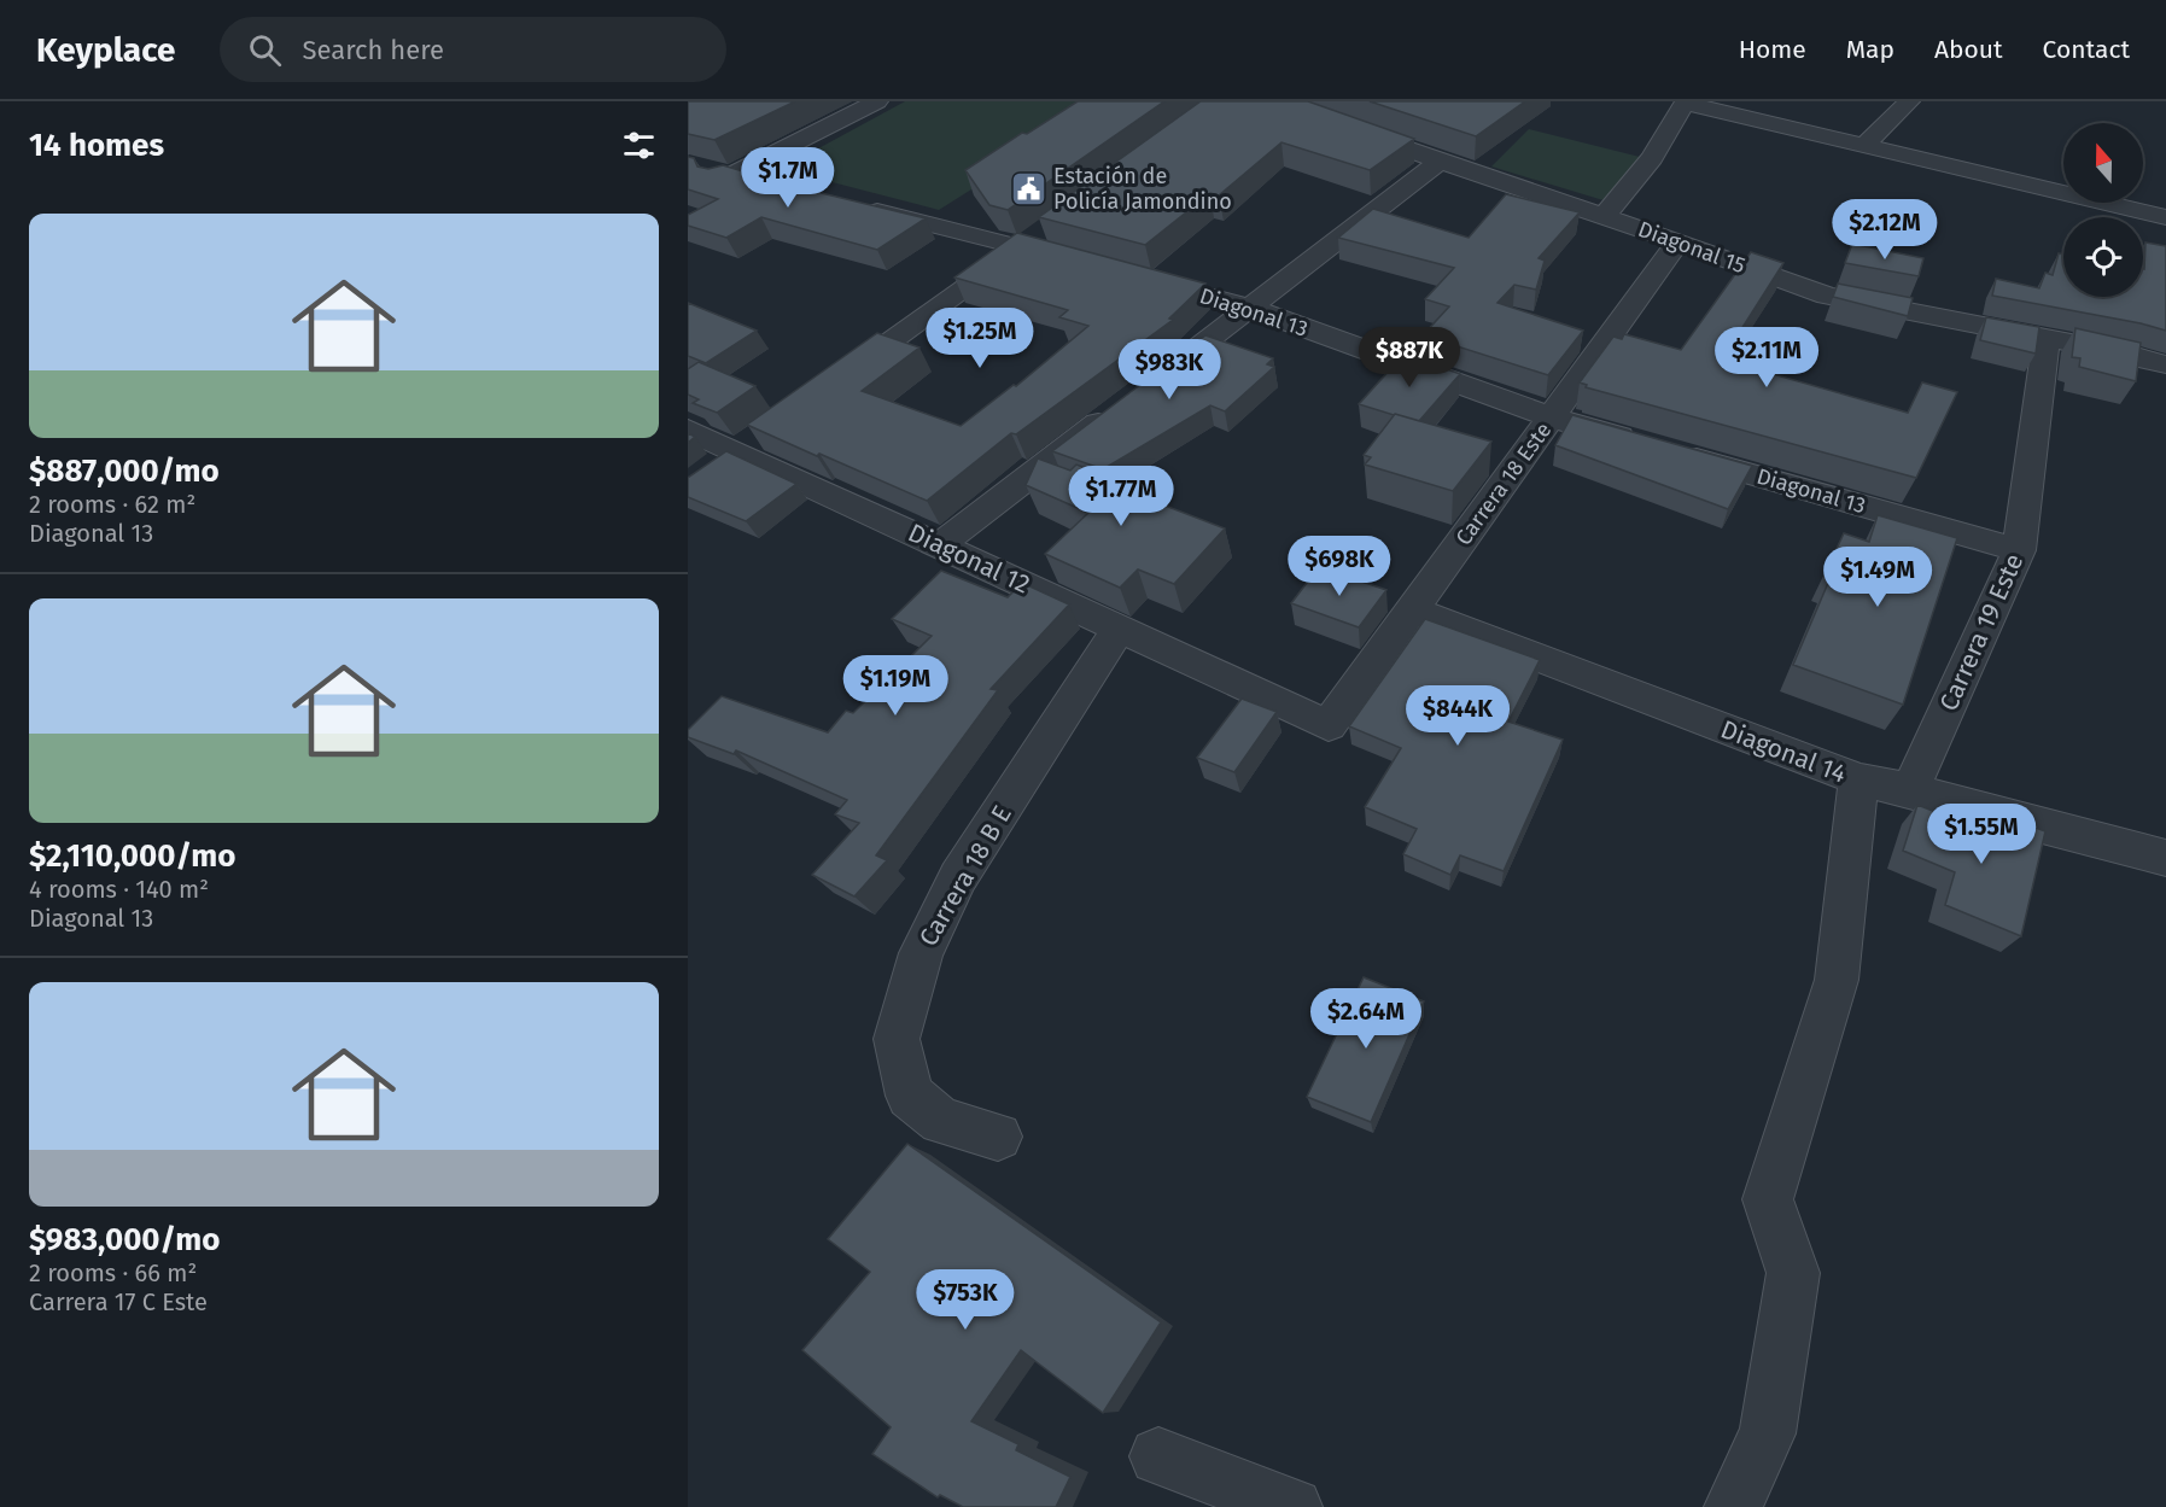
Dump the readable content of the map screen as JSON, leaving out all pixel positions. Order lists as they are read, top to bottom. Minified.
{"streets":{"street":["Diagonal 15","Diagonal 13","Carrera 18 Este","Diagonal 12","Carrera 19 Este","Diagonal 14","Carrera 18 B E"]},"crossings":[["Diagonal 15","Carrera 18 Este"],["Diagonal 15","Carrera 19 Este"],["Diagonal 13","Carrera 18 Este"],["Diagonal 13","Carrera 19 Este"],["Carrera 18 Este","Diagonal 12"],["Carrera 18 Este","Diagonal 14"],["Diagonal 12","Carrera 18 B E"],["Carrera 19 Este","Diagonal 14"]],"places":{"public building":["Estación de Policía Jamondino"]},"north":"top","page":{"header":"Keyplace","search":"Search here","nav":["Home","Map","About","Contact"],"heading":"14 homes","price":["$1.7M","$2.12M","$1.25M","$887K","$2.11M","$983K","$1.77M","$698K","$1.49M","$1.19M","$844K","$1.55M","$2.64M","$753K"],"list":[{"name":"$887,000/mo","note":"2 rooms · 62 m² · Diagonal 13"},{"name":"$2,110,000/mo","note":"4 rooms · 140 m² · Diagonal 13"},{"name":"$983,000/mo","note":"2 rooms · 66 m² · Carrera 17 C Este"}]}}
